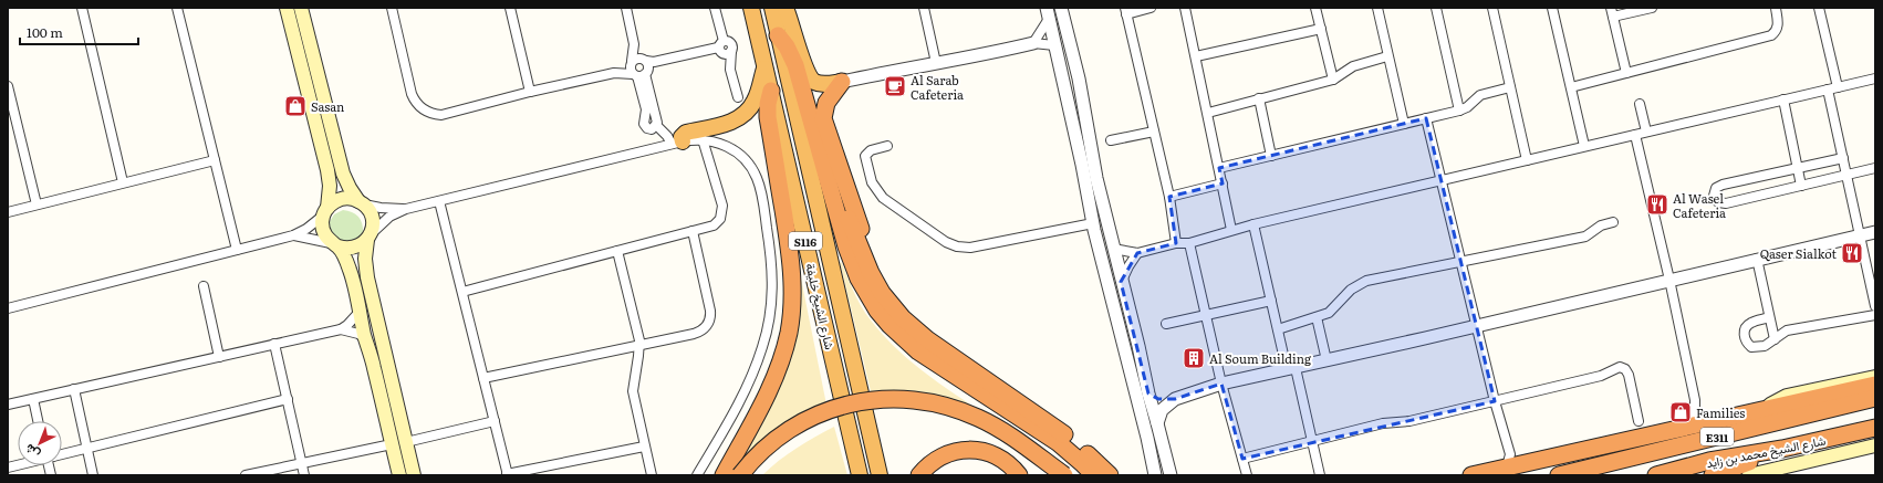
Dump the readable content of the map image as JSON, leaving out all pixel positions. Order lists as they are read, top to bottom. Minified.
{"streets":{"highway":["S116","شارع الشيخ خليفة","E311","شارع الشيخ محمد بن زايد"]},"places":{"cafe":["Al Sarab Cafeteria"],"shop":["Sasan","Families"],"restaurant":["Al Wasel Cafeteria","Qaser Sialkot"],"building":["Al Soum Building"]},"scale_bar":"100 m","north":"bottom left"}
